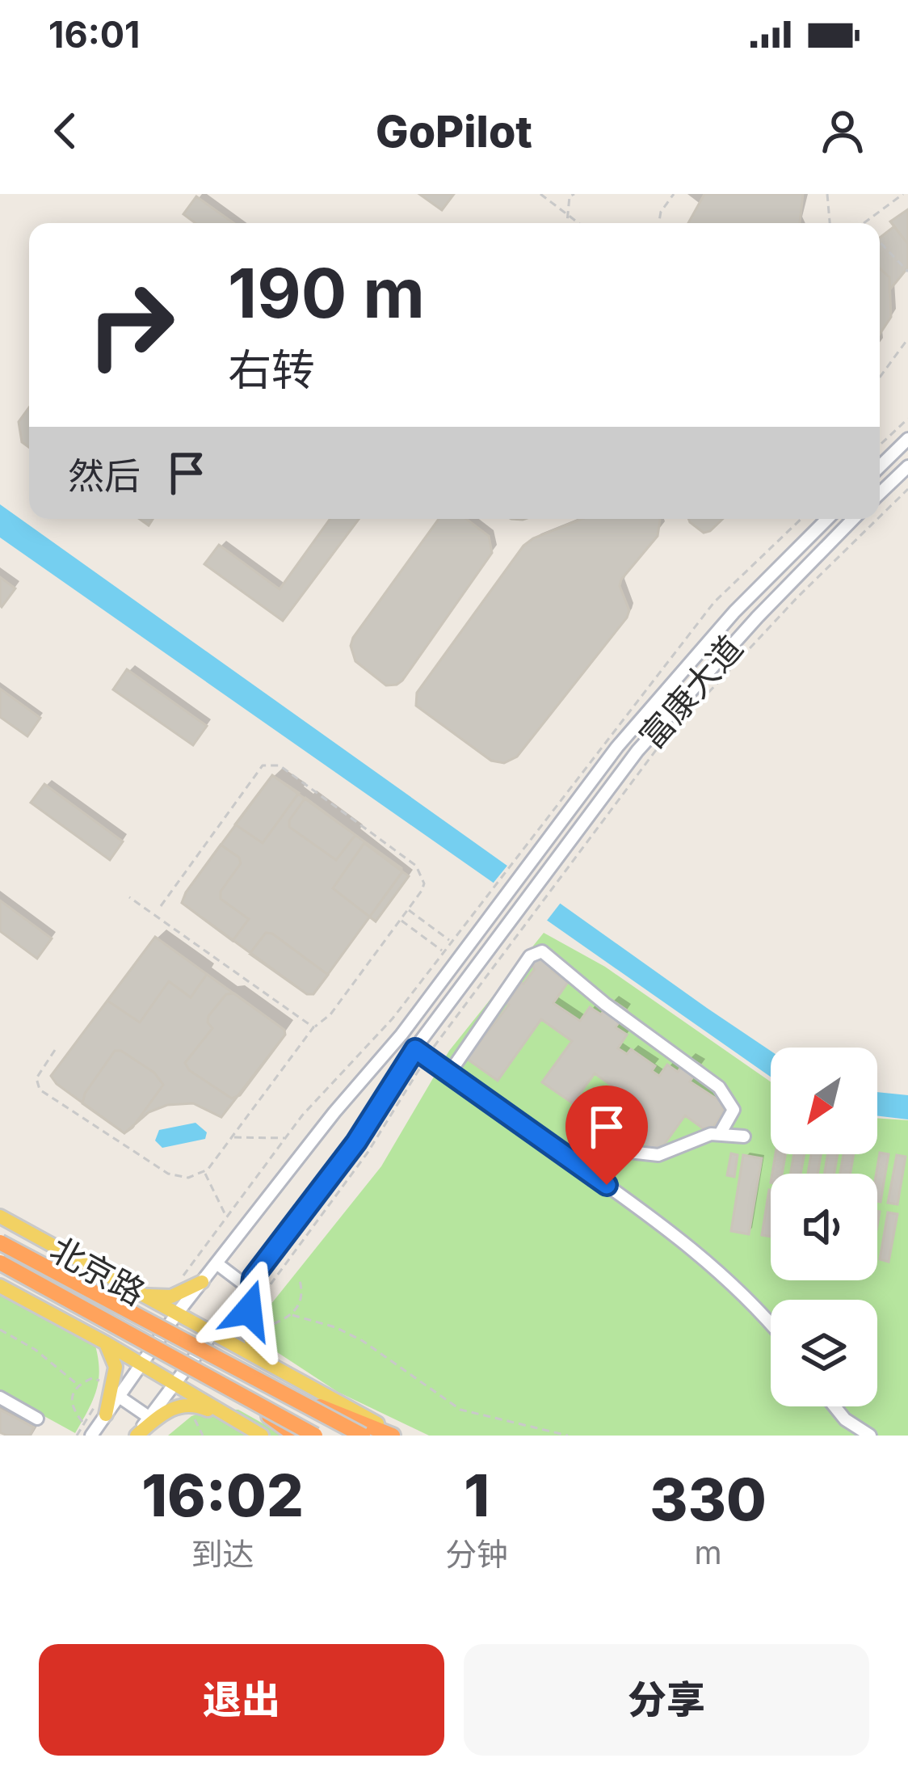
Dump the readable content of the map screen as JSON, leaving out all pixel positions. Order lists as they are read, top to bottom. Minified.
{"streets":{"main road":["北京路"],"street":["富康大道"]},"north":"bottom left","page":{"status":"16:01","header":"GoPilot","turn":["190 m","右转"],"then":"然后","eta":["16:02","到达","1","分钟","330","m"],"buttons":["退出","分享"]}}
